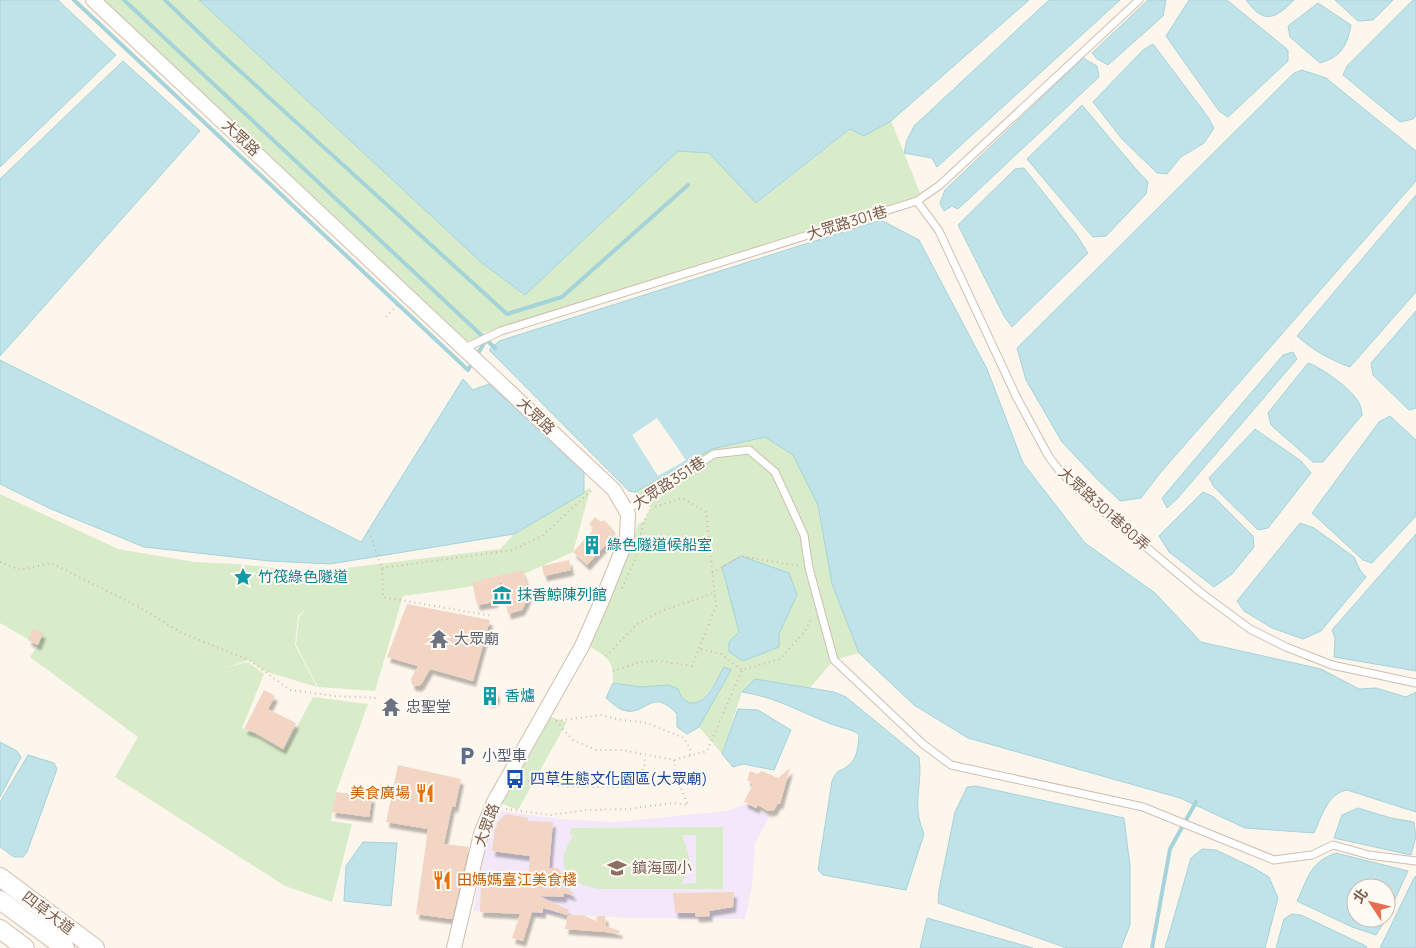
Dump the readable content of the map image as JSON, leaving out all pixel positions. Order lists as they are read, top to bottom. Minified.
{"streets":{"street":["大眾路","四草大道"],"lane":["大眾路301巷","大眾路351巷","大眾路301巷80弄"]},"crossings":[["大眾路","大眾路301巷"],["大眾路","大眾路351巷"],["大眾路301巷","大眾路301巷80弄"]],"places":{"building":["綠色隧道候船室","香爐"],"place":["竹筏綠色隧道"],"museum":["抹香鯨陳列館"],"temple":["大眾廟","忠聖堂"],"parking":["小型車"],"bus stop":["四草生態文化園區(大眾廟)"],"restaurant":["美食廣場","田媽媽臺江美食棧"],"school or university":["鎮海國小"]},"north":"top left"}
